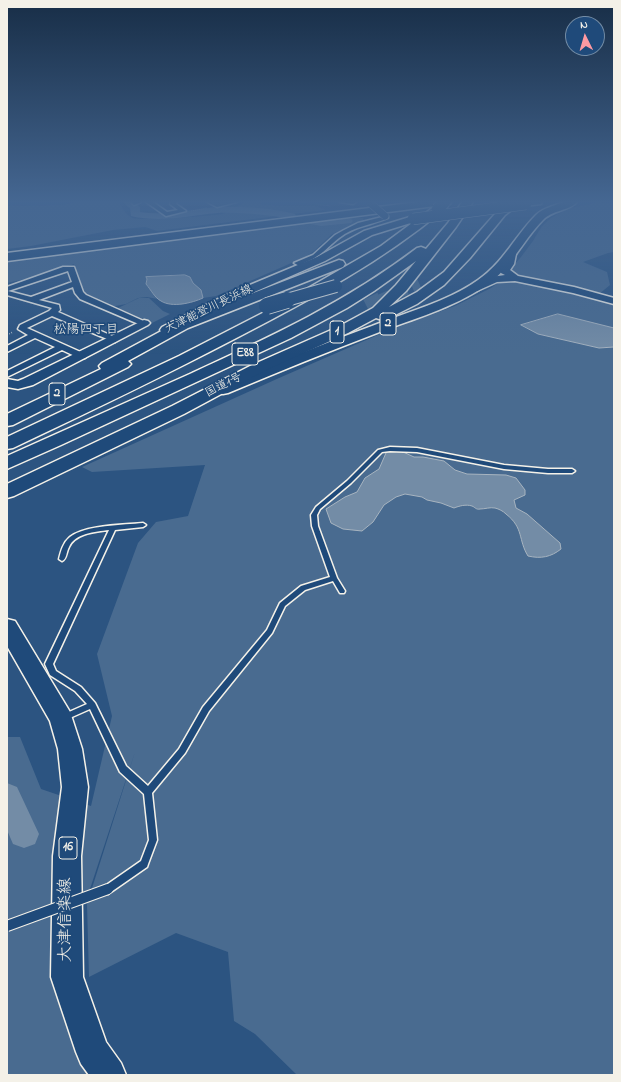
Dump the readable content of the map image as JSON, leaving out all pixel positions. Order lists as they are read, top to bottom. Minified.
{"streets":{"highway":["1","E88","国道1号"],"main road":["大津能登川長浜線","2","16","大津信楽線"]},"crossings":[["2","国道1号"]],"districts":["松陽四丁目"],"north":"top"}
